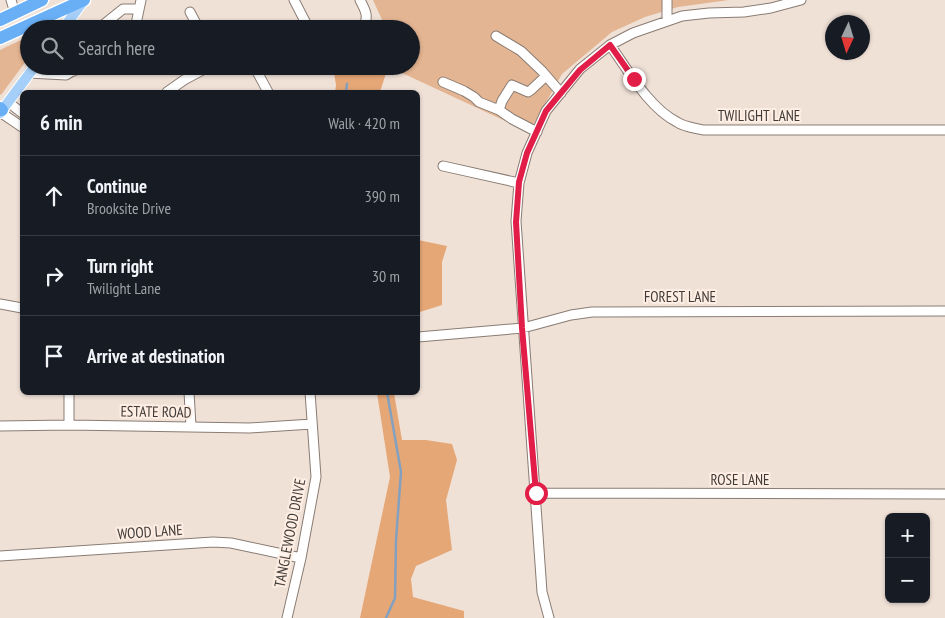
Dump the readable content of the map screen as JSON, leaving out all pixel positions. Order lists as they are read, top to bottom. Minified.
{"streets":{"street":["TWILIGHT LANE","FOREST LANE","ESTATE ROAD","ROSE LANE","WOOD LANE","TANGLEWOOD DRIVE"]},"crossings":[["ESTATE ROAD","TANGLEWOOD DRIVE"],["WOOD LANE","TANGLEWOOD DRIVE"]],"north":"bottom","page":{"search":"Search here","heading":["6 min","Walk · 420 m"],"list":[["Continue","Brooksite Drive","390 m"],["Turn right","Twilight Lane","30 m"],"Arrive at destination"],"map_buttons":["+","−"]}}
